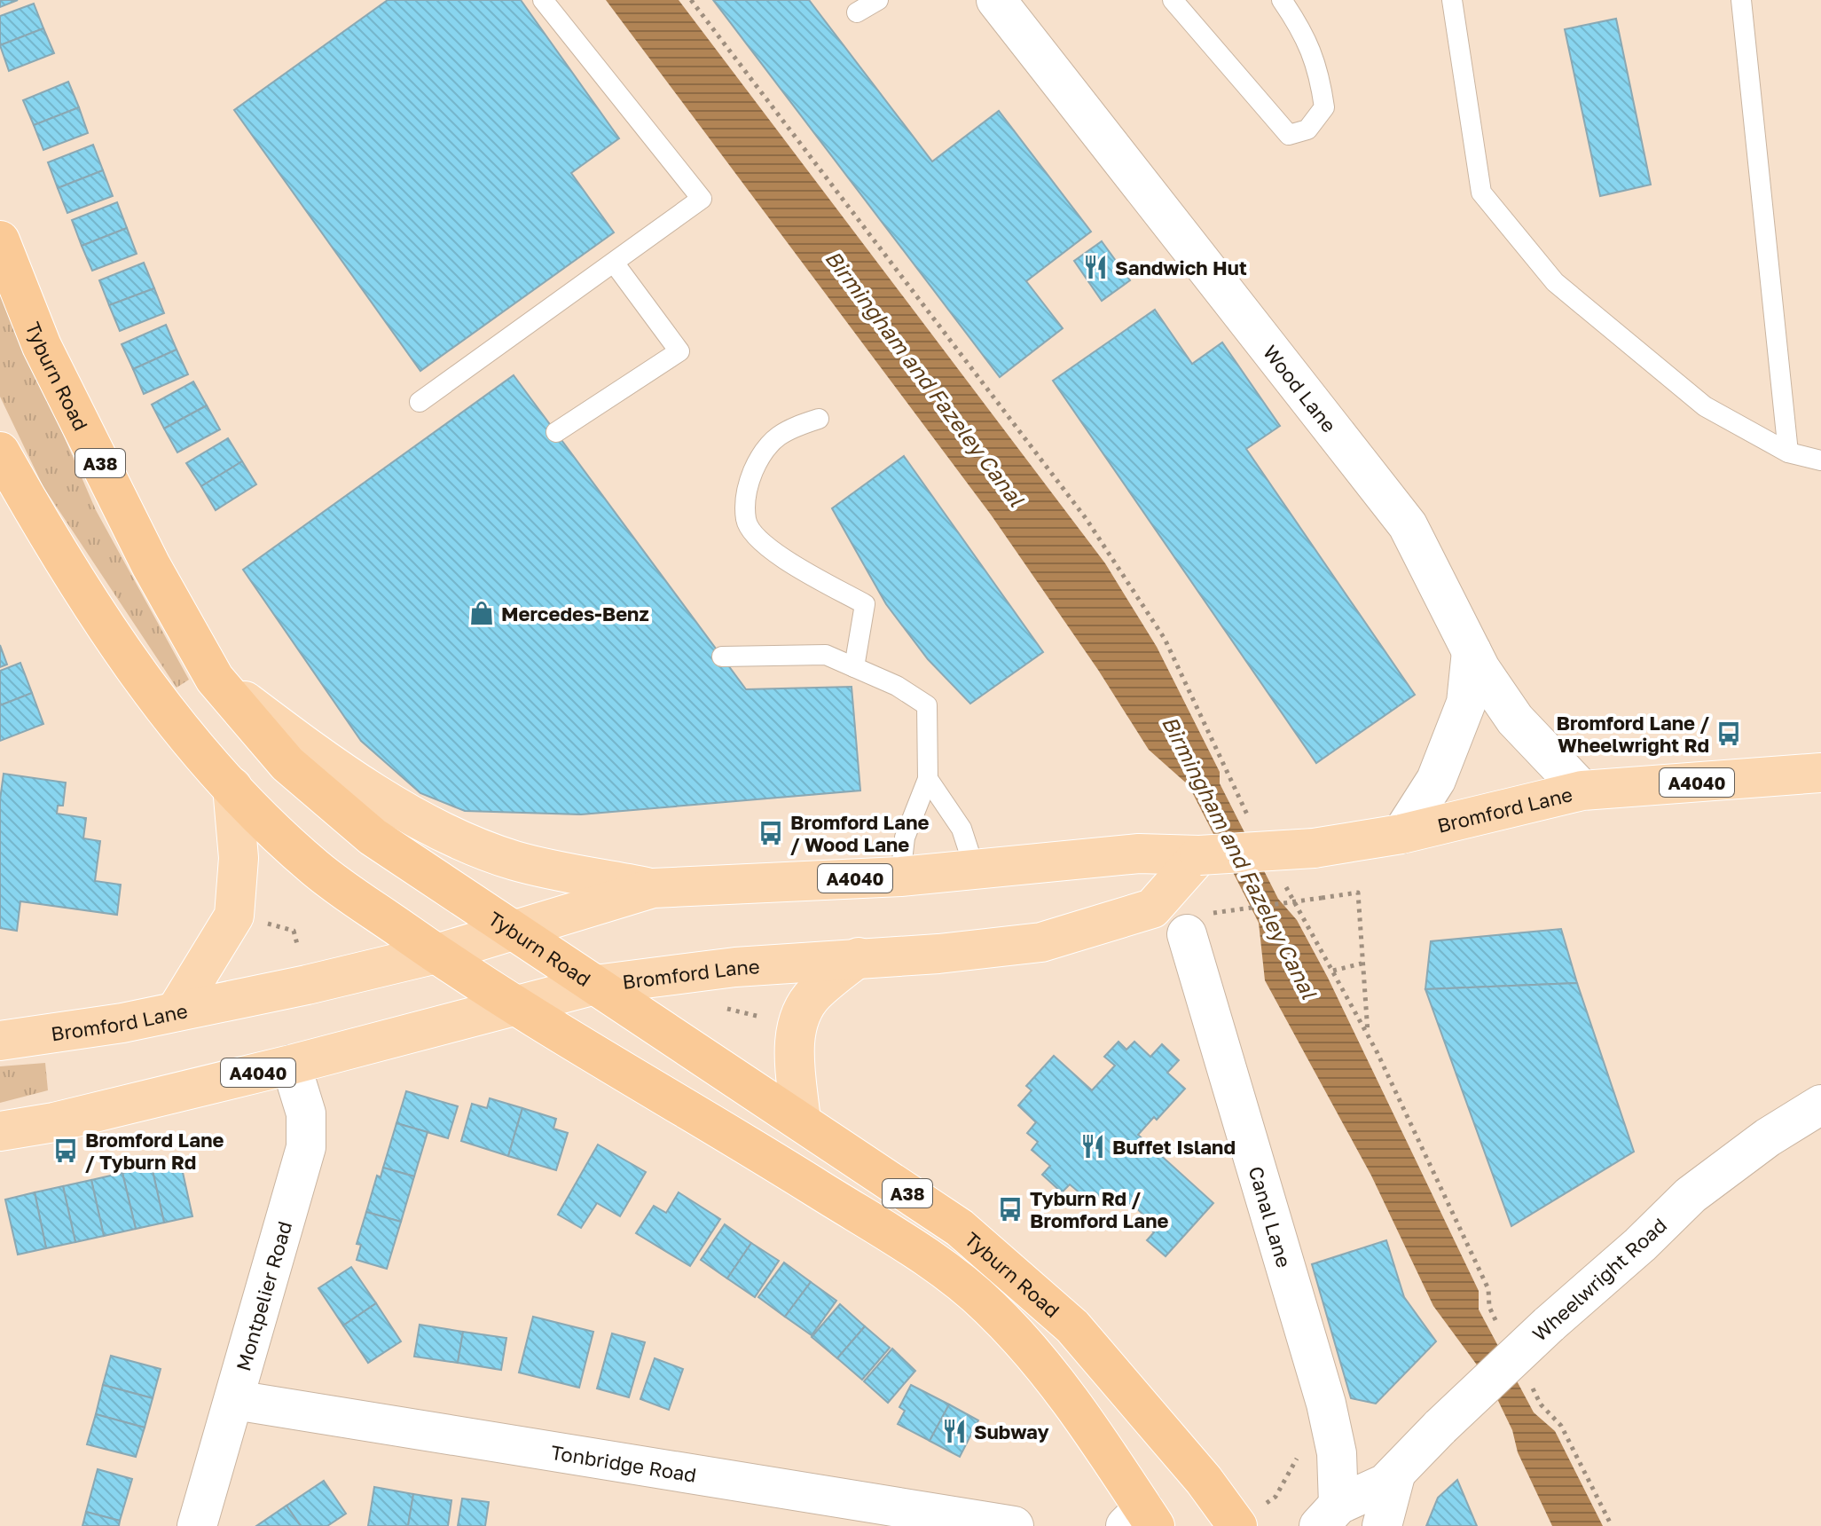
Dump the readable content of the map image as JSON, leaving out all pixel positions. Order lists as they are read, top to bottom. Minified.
{"streets":{"highway":["Tyburn Road","A38"],"main road":["A4040","Bromford Lane"],"street":["Wood Lane","Canal Lane","Wheelwright Road","Montpelier Road","Tonbridge Road"]},"crossings":[["Tyburn Road","Bromford Lane"],["Wood Lane","Bromford Lane"],["Bromford Lane","Montpelier Road"],["Canal Lane","Wheelwright Road"],["Montpelier Road","Tonbridge Road"]],"water":["Birmingham and Fazeley Canal"],"places":{"restaurant":["Sandwich Hut","Buffet Island","Subway"],"shop":["Mercedes-Benz"],"bus stop":["Bromford Lane / Wheelwright Rd","Bromford Lane / Wood Lane","Bromford Lane / Tyburn Rd","Tyburn Rd / Bromford Lane"]}}
